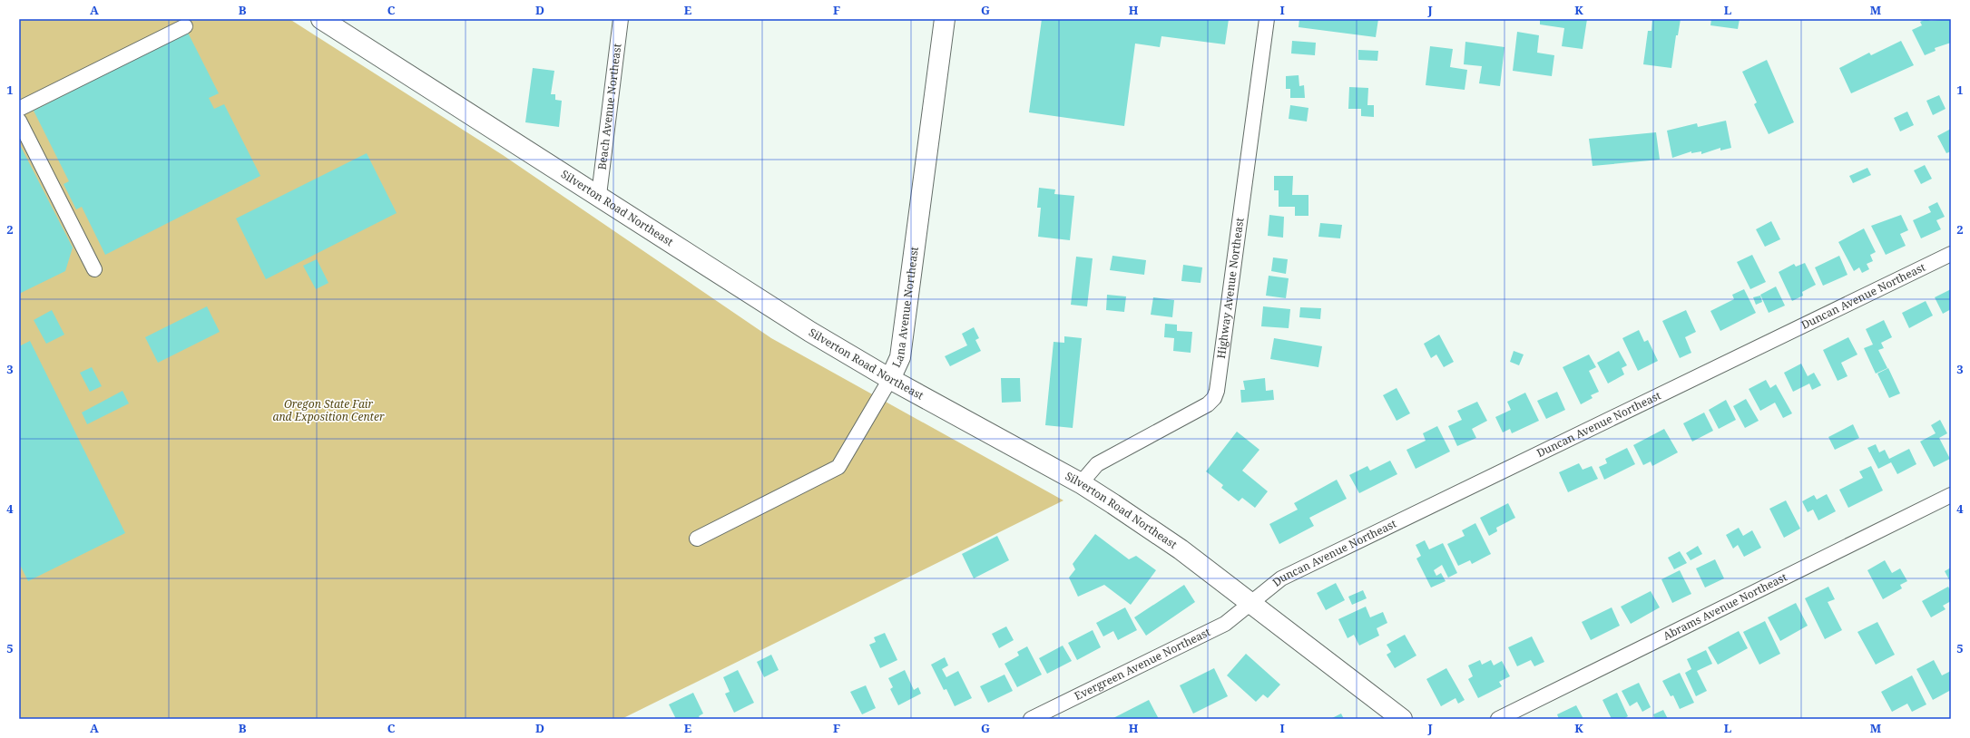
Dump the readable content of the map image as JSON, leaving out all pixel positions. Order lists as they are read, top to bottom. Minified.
{"streets":{"main road":["Silverton Road Northeast","Lana Avenue Northeast"],"street":["Beach Avenue Northeast","Highway Avenue Northeast","Duncan Avenue Northeast","Abrams Avenue Northeast","Evergreen Avenue Northeast"]},"crossings":[["Beach Avenue Northeast","Silverton Road Northeast"],["Silverton Road Northeast","Highway Avenue Northeast"],["Silverton Road Northeast","Duncan Avenue Northeast"],["Silverton Road Northeast","Lana Avenue Northeast"],["Silverton Road Northeast","Evergreen Avenue Northeast"],["Duncan Avenue Northeast","Evergreen Avenue Northeast"]],"parks":["Oregon State Fair and Exposition Center"],"grid":{"columns":["A","B","C","D","E","F","G","H","I","J","K","L","M"],"rows":["1","2","3","4","5"]}}
